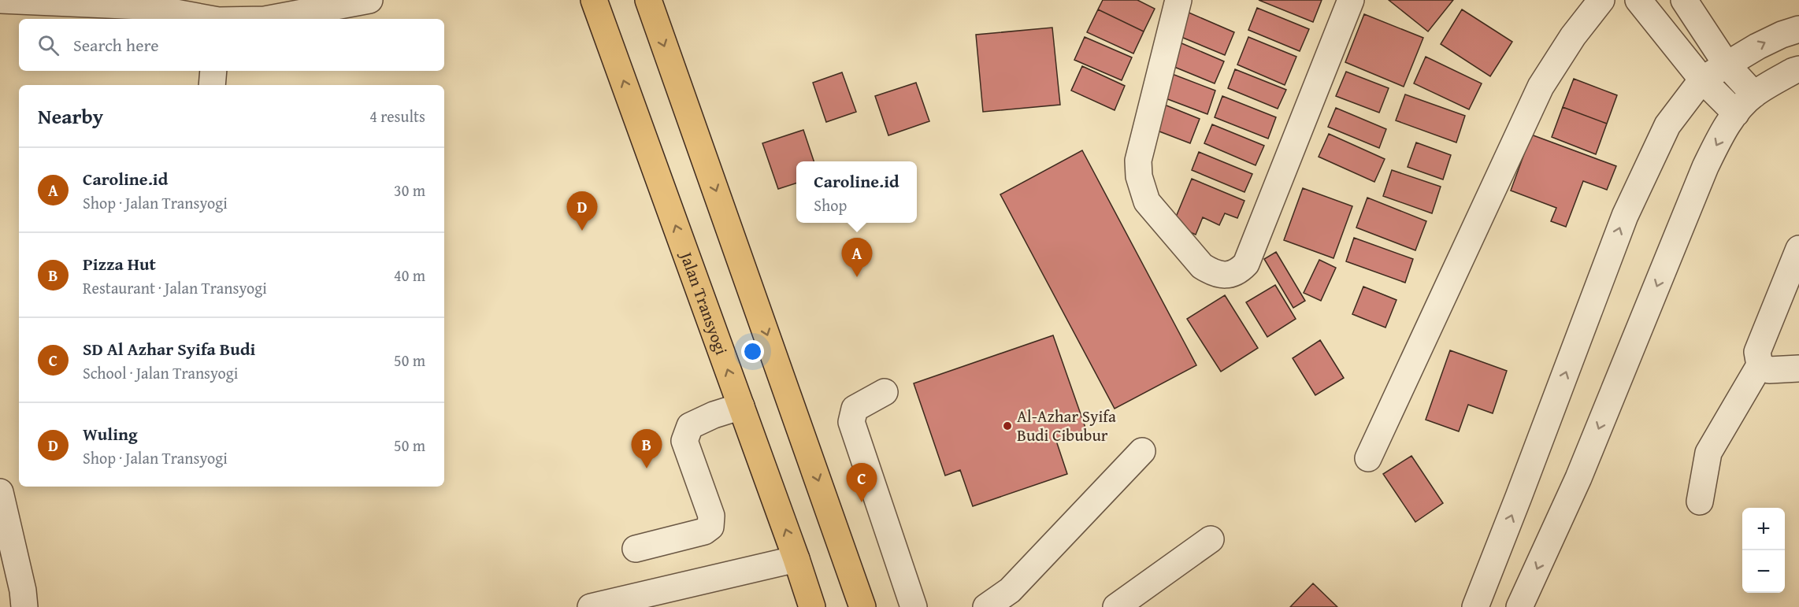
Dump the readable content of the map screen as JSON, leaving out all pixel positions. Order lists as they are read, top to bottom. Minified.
{"streets":{"highway":["Jalan Transyogi"]},"places":["Al-Azhar Syifa Budi Cibubur"],"page":{"search":"Search here","heading":["Nearby","4 results"],"list":[{"mark":"A","name":"Caroline.id","note":"Shop · Jalan Transyogi","value":"30 m"},{"mark":"B","name":"Pizza Hut","note":"Restaurant · Jalan Transyogi","value":"40 m"},{"mark":"C","name":"SD Al Azhar Syifa Budi","note":"School · Jalan Transyogi","value":"50 m"},{"mark":"D","name":"Wuling","note":"Shop · Jalan Transyogi","value":"50 m"}],"popup":["Caroline.id","Shop"],"pins":["D","A","B","C"],"map_buttons":["+","−"]}}
